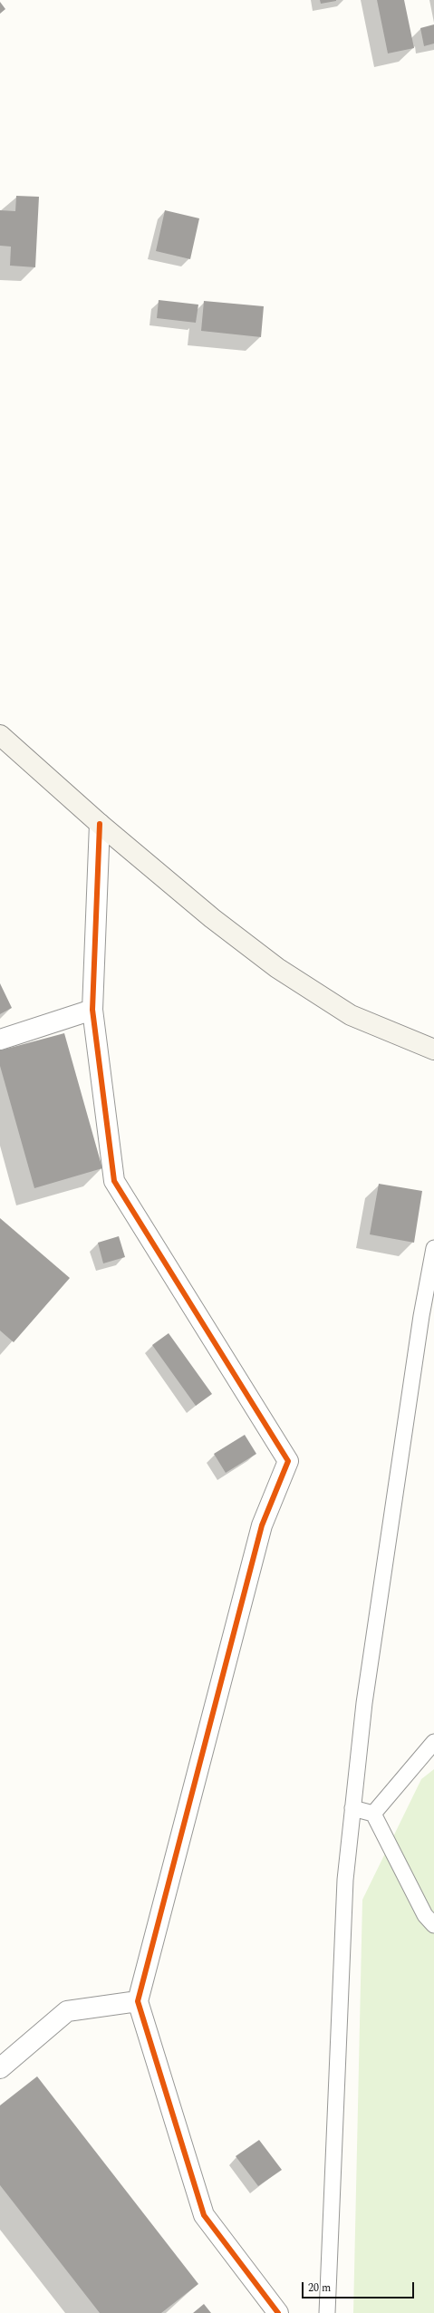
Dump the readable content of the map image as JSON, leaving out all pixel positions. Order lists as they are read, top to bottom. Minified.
{"scale_bar":"20 m"}
